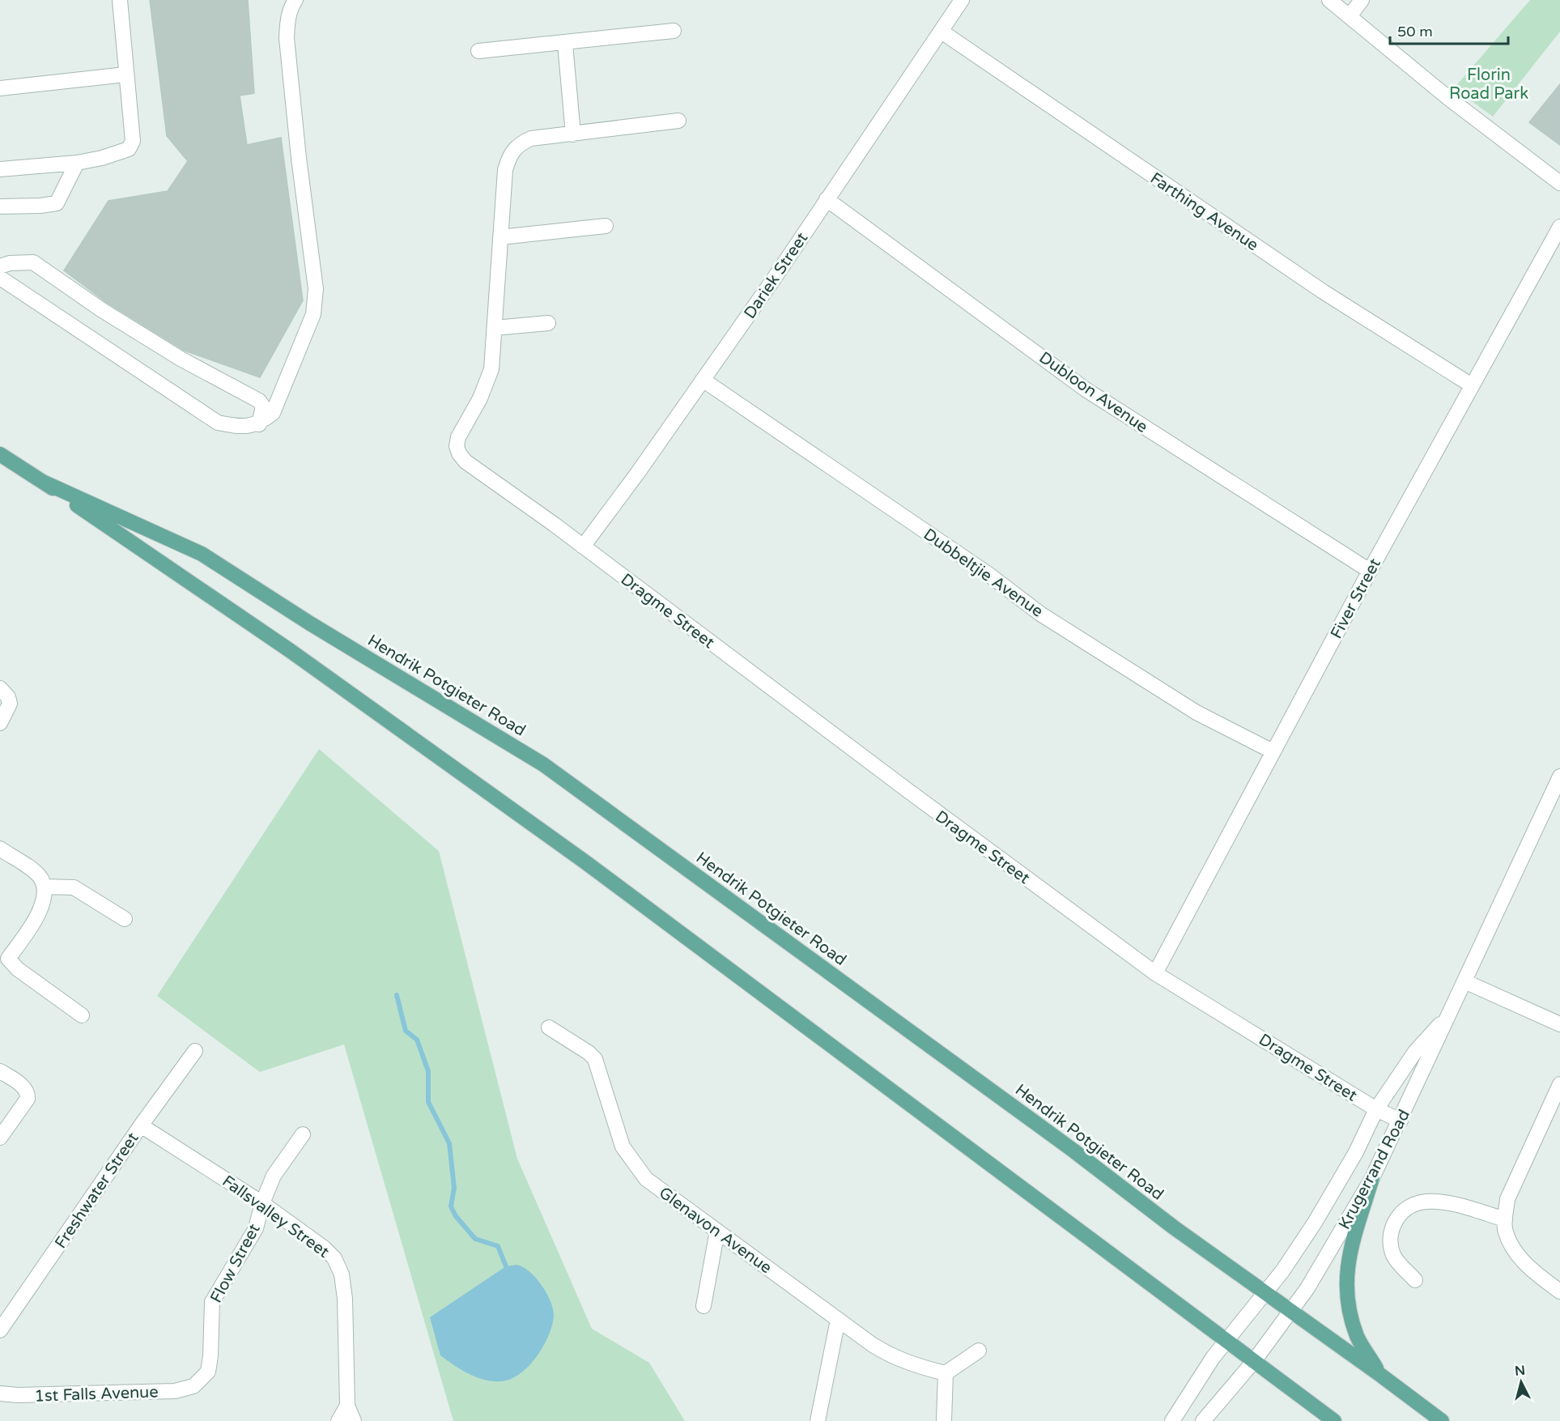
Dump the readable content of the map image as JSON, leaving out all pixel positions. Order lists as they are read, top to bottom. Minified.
{"streets":{"main road":["Hendrik Potgieter Road"],"street":["Farthing Avenue","Dariek Street","Dubloon Avenue","Dubbeltjie Avenue","Fiver Street","Dragme Street","Krugerrand Road","Freshwater Street","Fallsvalley Street","Glenavon Avenue","Flow Street","1st Falls Avenue"]},"crossings":[["Farthing Avenue","Dariek Street"],["Farthing Avenue","Fiver Street"],["Dariek Street","Dubloon Avenue"],["Dariek Street","Dubbeltjie Avenue"],["Dariek Street","Dragme Street"],["Dubloon Avenue","Fiver Street"],["Dubbeltjie Avenue","Fiver Street"],["Fiver Street","Dragme Street"],["Dragme Street","Krugerrand Road"],["Hendrik Potgieter Road","Krugerrand Road"],["Freshwater Street","Fallsvalley Street"],["Fallsvalley Street","Flow Street"],["Flow Street","1st Falls Avenue"]],"parks":["Florin Road Park"],"scale_bar":"50 m","north":"top"}
